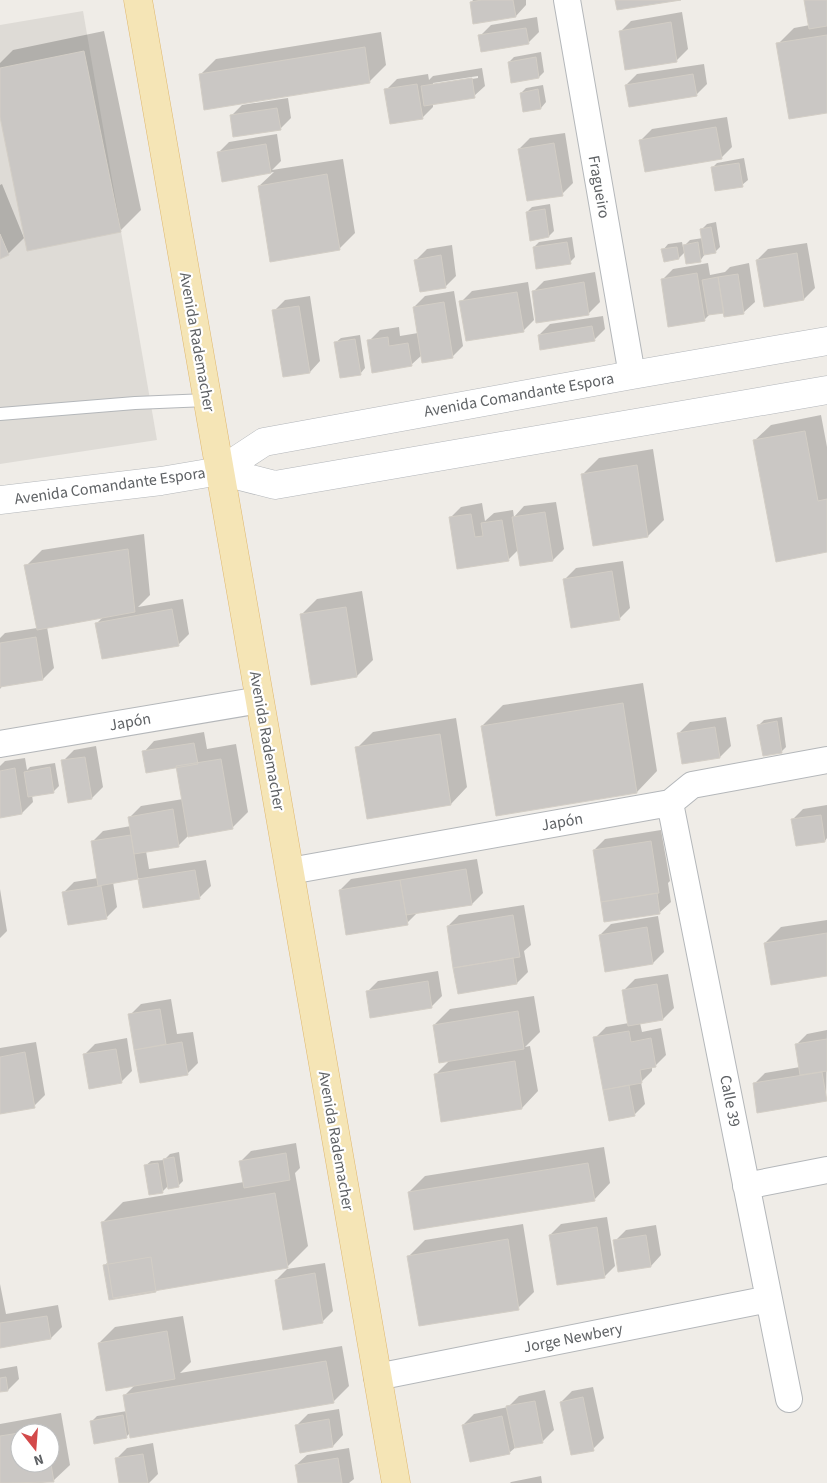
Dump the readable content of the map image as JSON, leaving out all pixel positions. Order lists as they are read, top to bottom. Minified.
{"streets":{"main road":["Avenida Rademacher","Avenida Comandante Espora"],"street":["Fragueiro","Japón","Calle 39","Jorge Newbery"]},"crossings":[["Fragueiro","Avenida Comandante Espora"],["Avenida Rademacher","Avenida Comandante Espora"],["Avenida Rademacher","Japón"],["Avenida Rademacher","Jorge Newbery"],["Japón","Calle 39"],["Calle 39","Jorge Newbery"]],"north":"bottom"}
